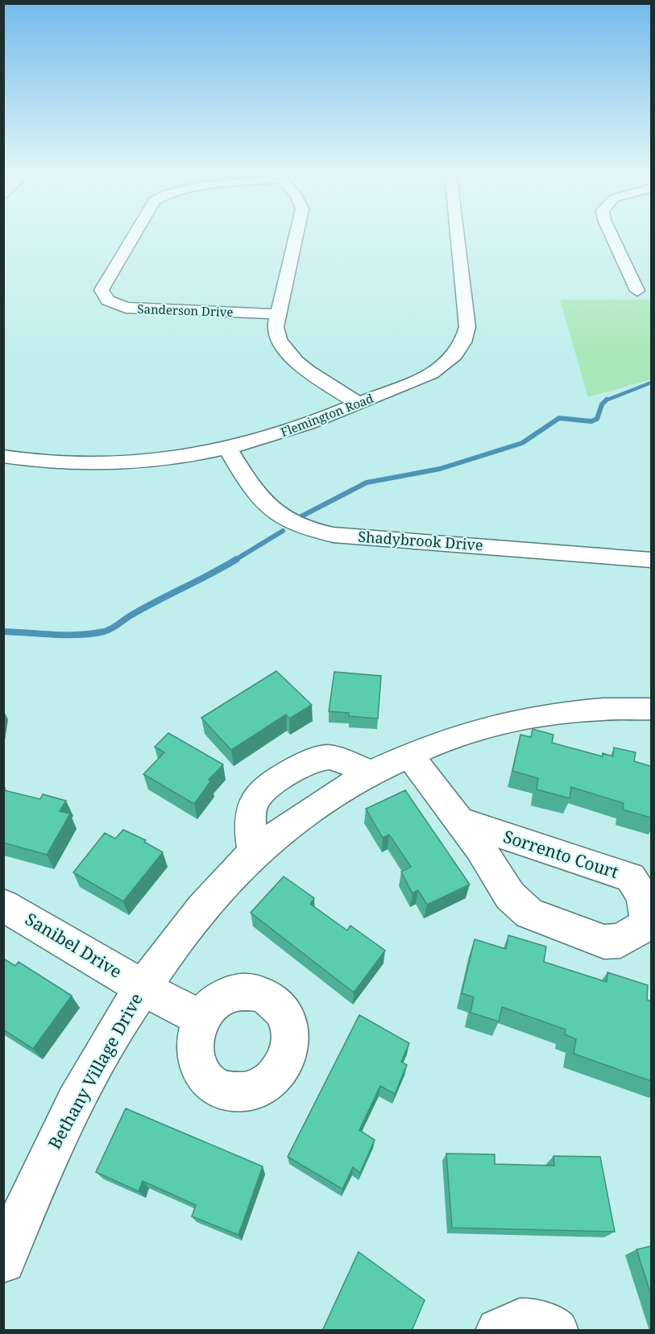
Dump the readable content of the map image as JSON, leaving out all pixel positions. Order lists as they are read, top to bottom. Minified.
{"streets":{"street":["Sanderson Drive","Flemington Road","Shadybrook Drive","Sorrento Court","Sanibel Drive","Bethany Village Drive"]},"crossings":[["Flemington Road","Shadybrook Drive"],["Sorrento Court","Bethany Village Drive"],["Sanibel Drive","Bethany Village Drive"]]}
